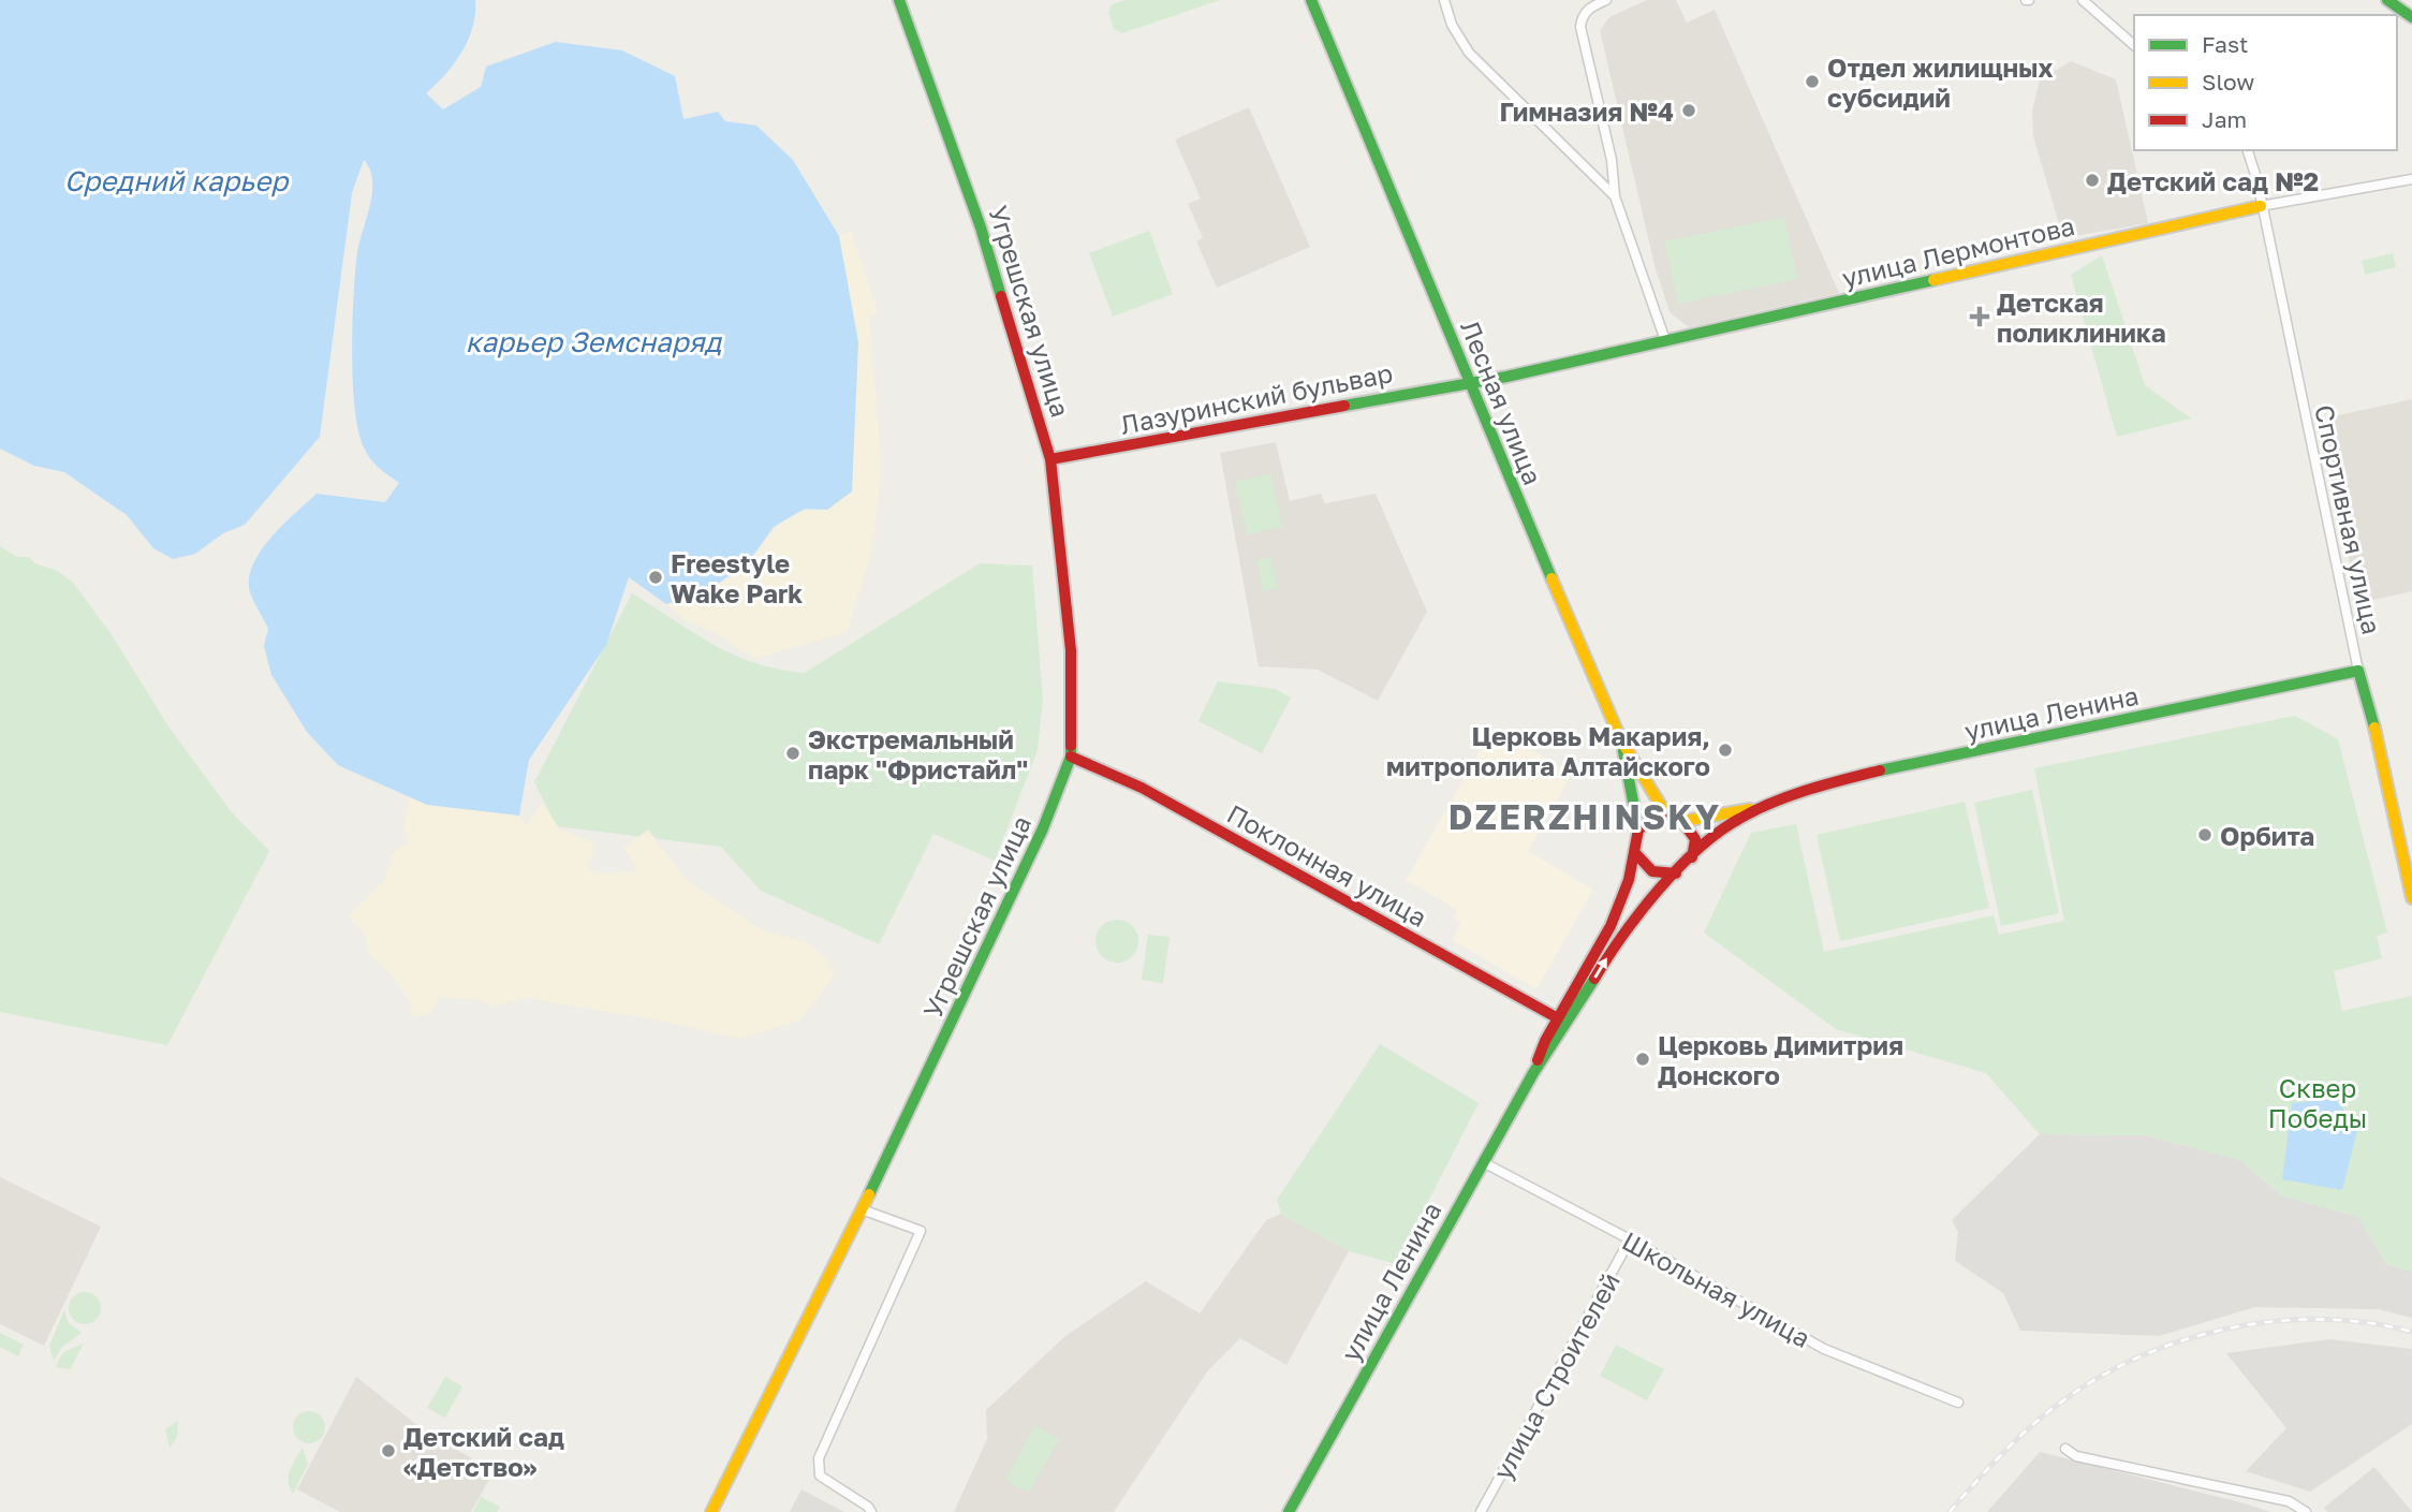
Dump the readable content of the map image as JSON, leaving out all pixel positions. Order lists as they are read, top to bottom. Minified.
{"streets":{"street":["улица Лермонтова","Угрешская улица","Лазуринский бульвар","Лесная улица","Спортивная улица","улица Ленина","Поклонная улица","Школьная улица","улица Строителей"]},"crossings":[["улица Лермонтова","Лазуринский бульвар"],["улица Лермонтова","Лесная улица"],["улица Лермонтова","Спортивная улица"],["Угрешская улица","Лазуринский бульвар"],["Угрешская улица","Поклонная улица"],["Лазуринский бульвар","Лесная улица"],["Лесная улица","улица Ленина"],["Спортивная улица","улица Ленина"],["улица Ленина","Поклонная улица"],["улица Ленина","Школьная улица"],["Школьная улица","улица Строителей"]],"districts":["DZERZHINSKY"],"water":["Средний карьер","карьер Земснаряд"],"parks":["Сквер Победы"],"places":{"other":["Отдел жилищных субсидий","Гимназия №4","Детский сад №2","Freestyle Wake Park","Церковь Макария, митрополита Алтайского","Экстремальный парк \"Фристайл\"","Орбита","Церковь Димитрия Донского","Детский сад «Детство»"],"health":["Детская поликлиника"]},"legend":["Fast","Slow","Jam"]}
